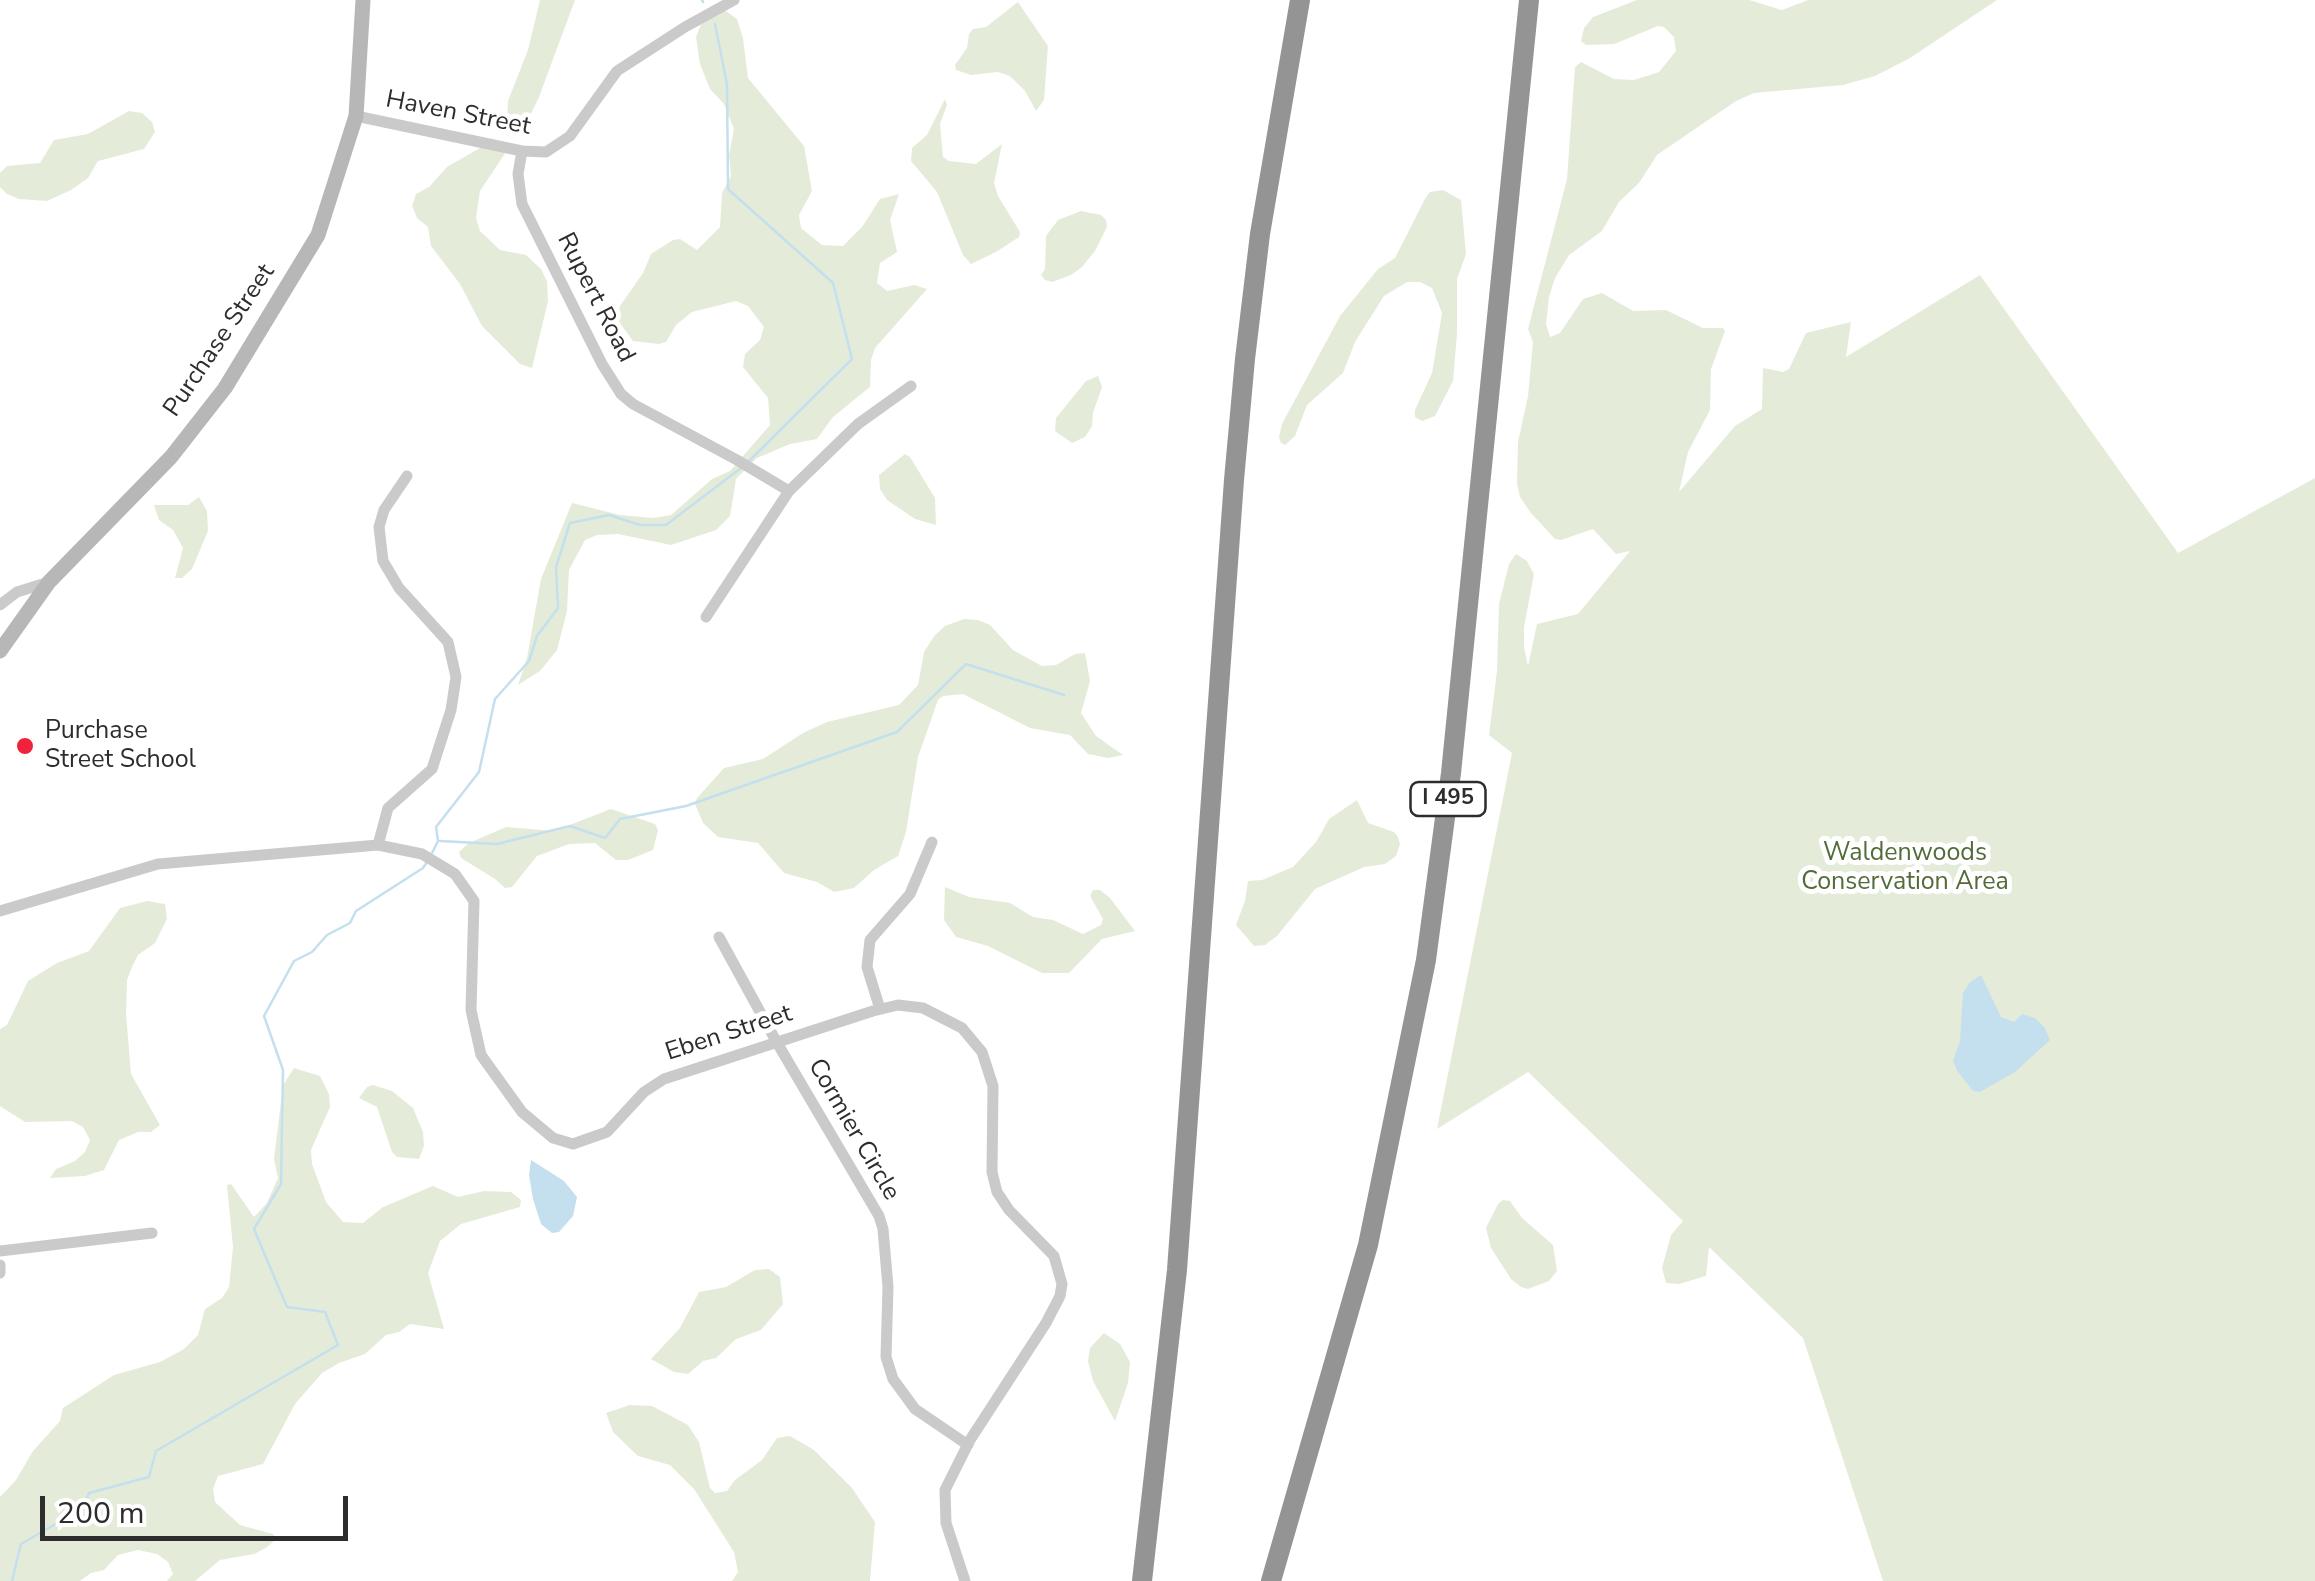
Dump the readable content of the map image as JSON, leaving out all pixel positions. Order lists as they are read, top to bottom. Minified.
{"streets":{"highway":["I 495"],"main road":["Purchase Street"],"street":["Haven Street","Rupert Road","Eben Street","Cormier Circle"]},"crossings":[["Haven Street","Rupert Road"],["Haven Street","Purchase Street"],["Eben Street","Cormier Circle"]],"parks":["Waldenwoods Conservation Area"],"places":["Purchase Street School"],"scale_bar":"200 m"}
